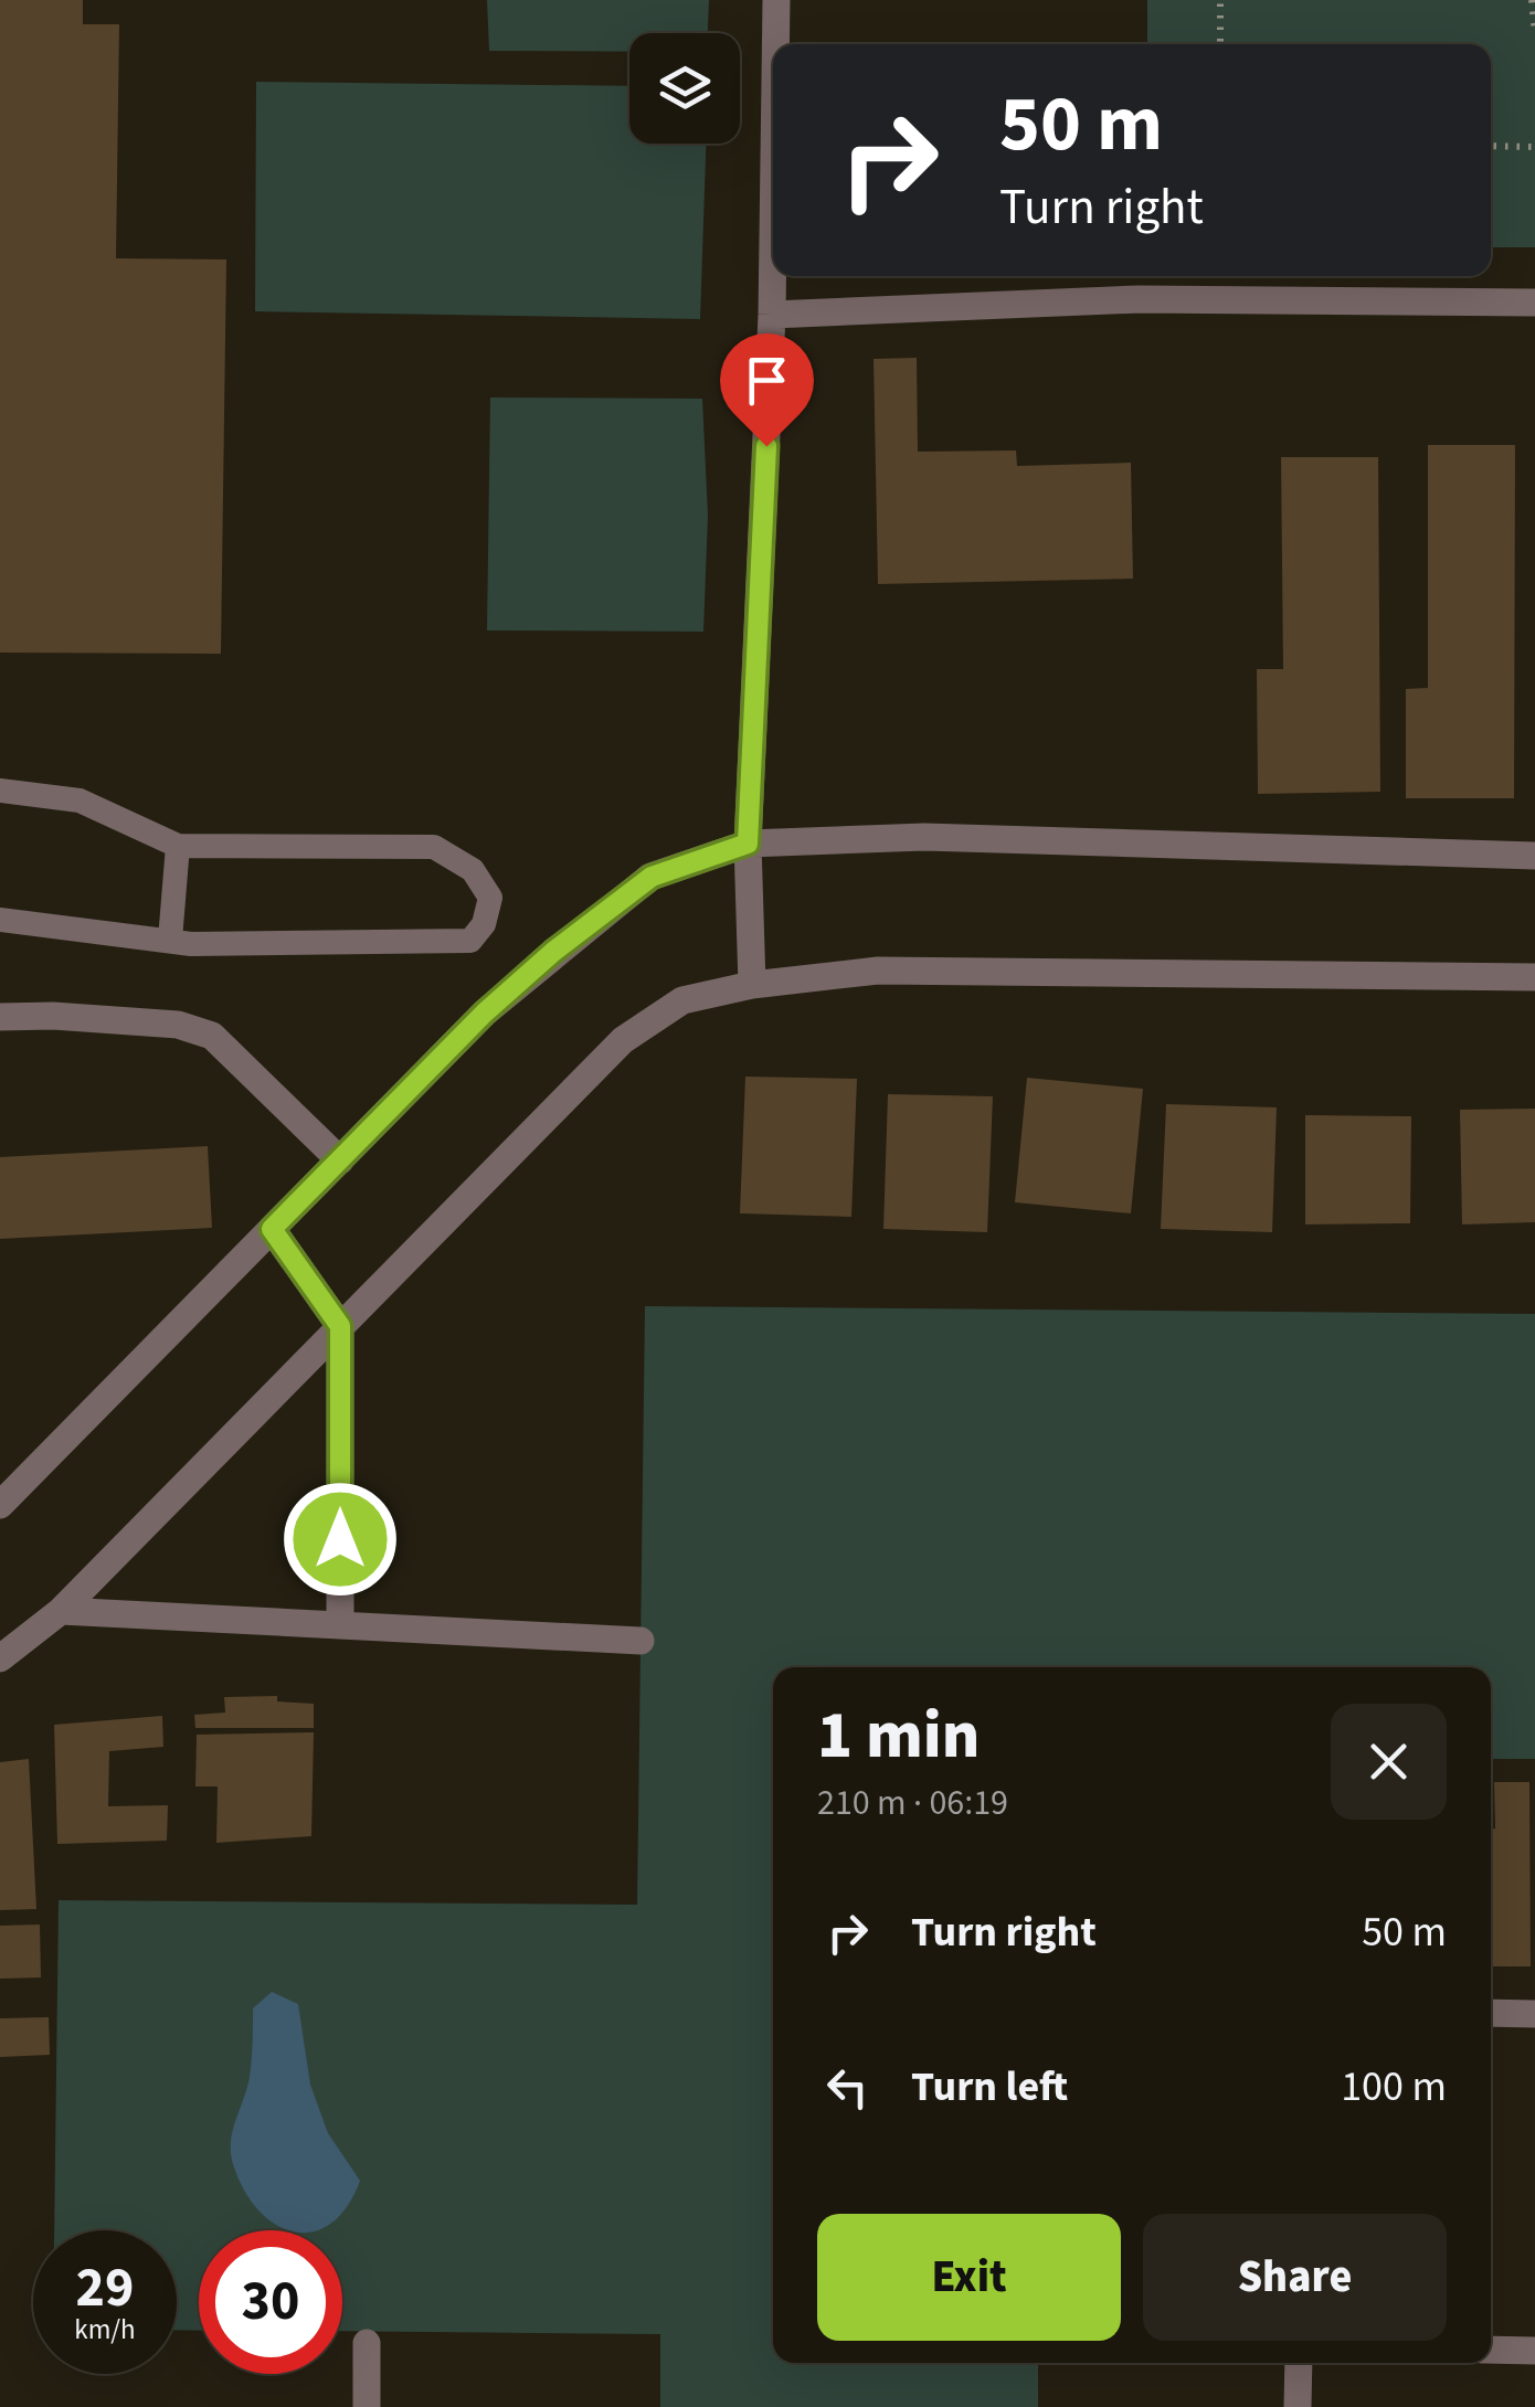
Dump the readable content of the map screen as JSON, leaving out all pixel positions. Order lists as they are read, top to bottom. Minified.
{"page":{"turn":["50 m","Turn right"],"heading":["1 min","210 m · 06:19"],"list":[{"name":"Turn right","value":"50 m"},{"name":"Turn left","value":"100 m"}],"buttons":["Exit","Share"],"speed":"29 km/h","limit":"30"}}
